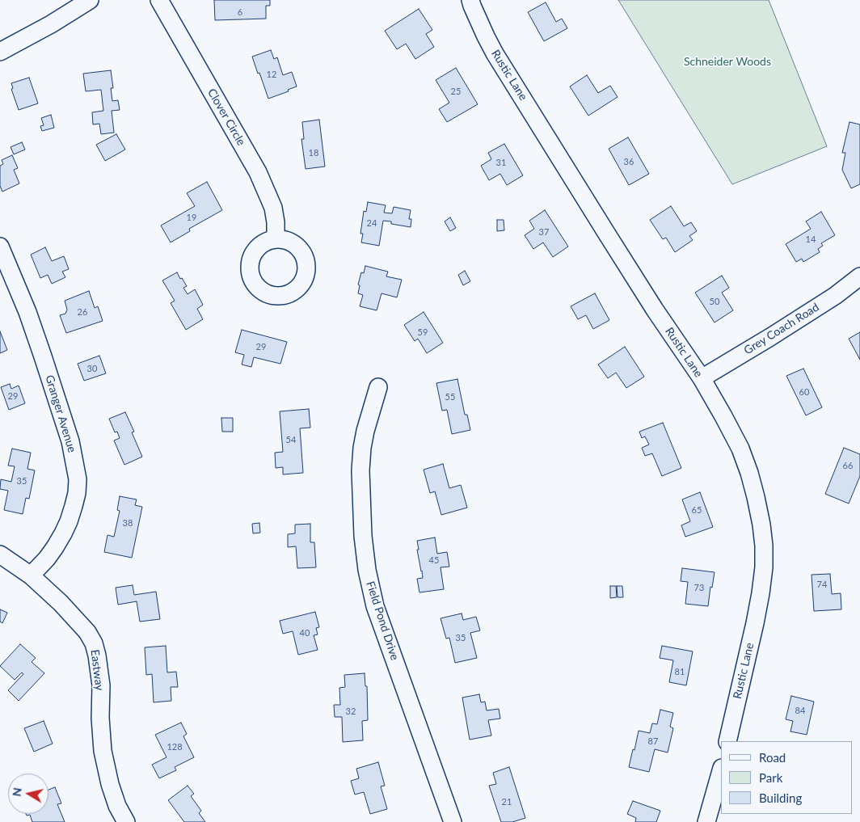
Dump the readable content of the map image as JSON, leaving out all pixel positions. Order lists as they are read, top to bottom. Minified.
{"streets":{"street":["Rustic Lane","Clover Circle","Grey Coach Road","Granger Avenue","Field Pond Drive","Eastway"]},"crossings":[["Rustic Lane","Grey Coach Road"],["Granger Avenue","Eastway"]],"parks":["Schneider Woods"],"house_numbers":["6","12","25","18","36","31","19","24","37","14","50","26","59","29","30","60","29","55","54","66","35","65","38","45","74","73","40","35","81","84","32","87","128","21"],"legend":["Road","Park","Building"],"north":"left"}
